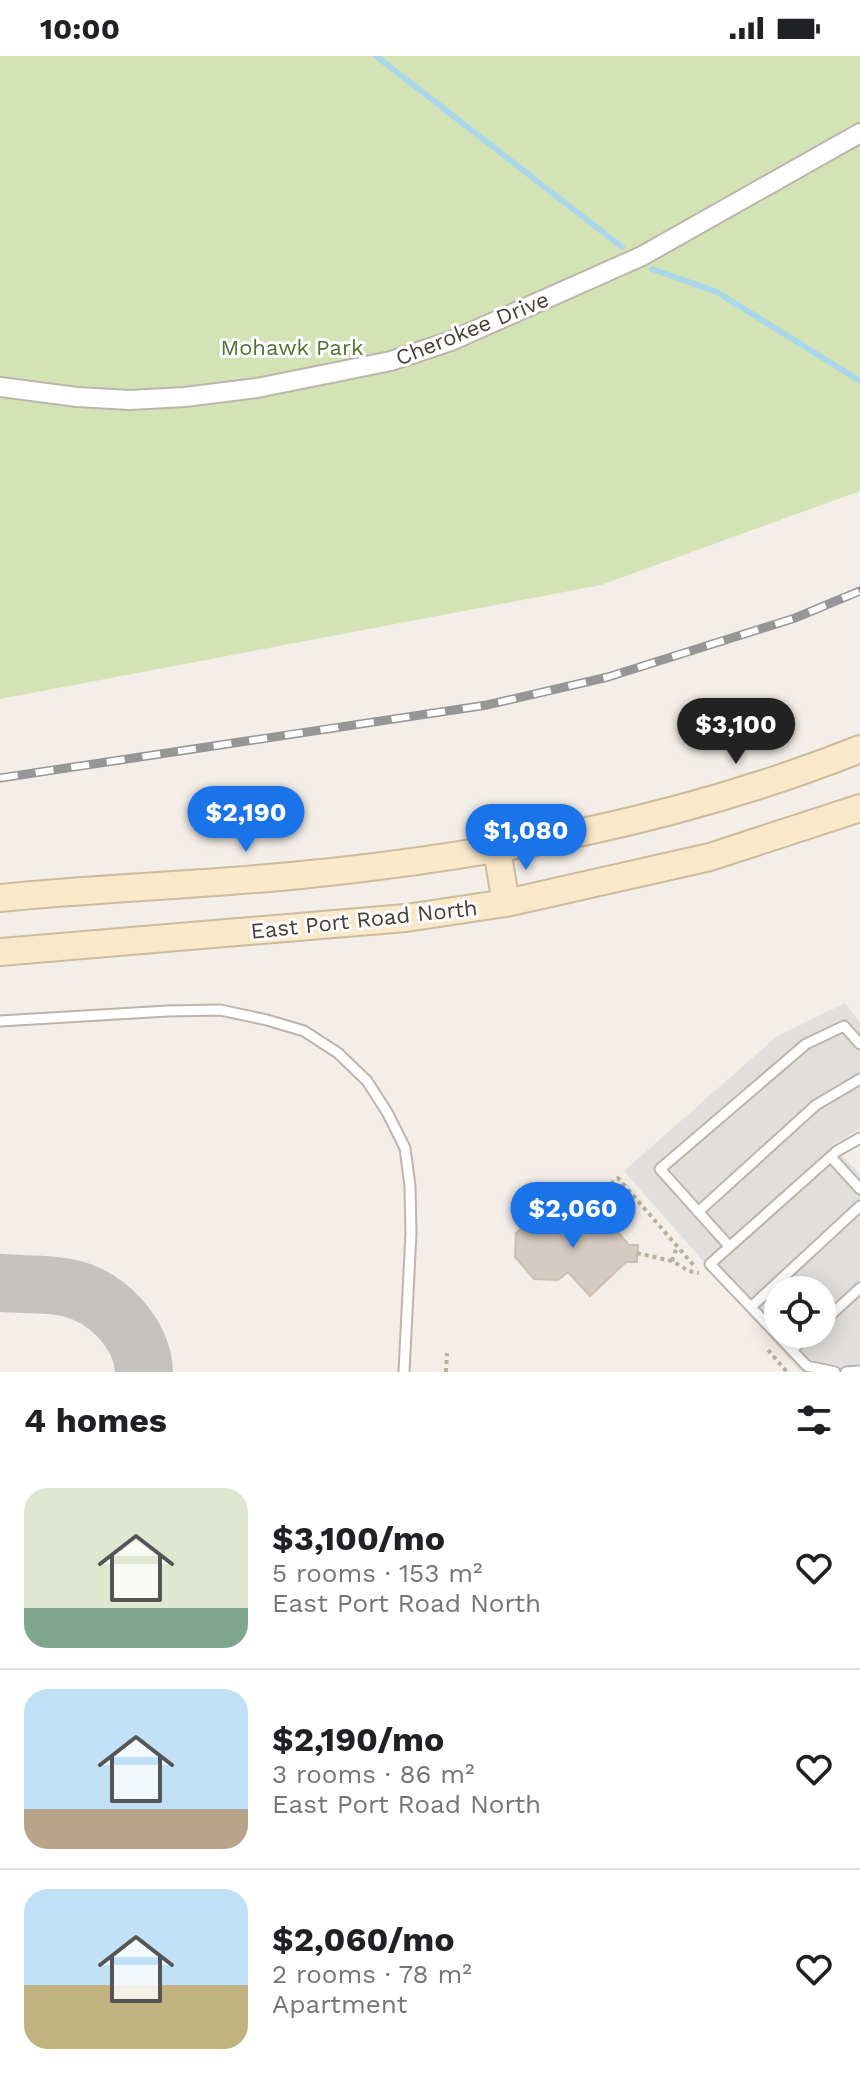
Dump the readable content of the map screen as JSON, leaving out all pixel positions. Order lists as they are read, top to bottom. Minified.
{"streets":{"main road":["East Port Road North"],"street":["Cherokee Drive"]},"parks":["Mohawk Park"],"page":{"status":"10:00","price":["$3,100","$2,190","$1,080","$2,060"],"heading":"4 homes","list":[{"name":"$3,100/mo","note":"5 rooms · 153 m² · East Port Road North"},{"name":"$2,190/mo","note":"3 rooms · 86 m² · East Port Road North"},{"name":"$2,060/mo","note":"2 rooms · 78 m² · Apartment"}]}}
